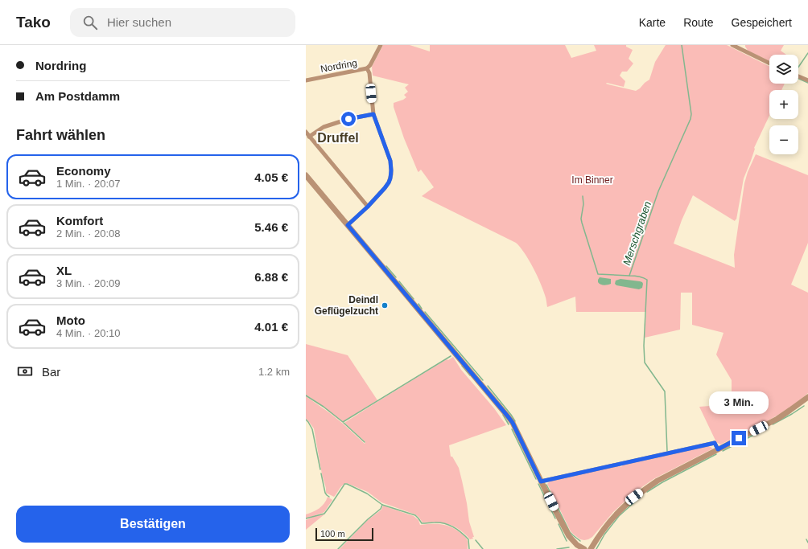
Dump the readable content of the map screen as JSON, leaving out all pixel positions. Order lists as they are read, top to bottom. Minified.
{"streets":{"street":["Nordring"]},"districts":["Druffel"],"water":["Merschgraben"],"parks":["Im Binner"],"places":["Deindl Geflügelzucht"],"scale_bar":"100 m","page":{"header":"Tako","search":"Hier suchen","nav":["Karte","Route","Gespeichert"],"banner":["Nordring","Am Postdamm"],"map_buttons":["+","−"],"heading":"Fahrt wählen","list":[{"name":"Economy","note":"1 Min. · 20:07","value":"4.05 €"},{"name":"Komfort","note":"2 Min. · 20:08","value":"5.46 €"},{"name":"XL","note":"3 Min. · 20:09","value":"6.88 €"},{"name":"Moto","note":"4 Min. · 20:10","value":"4.01 €"}],"pay":["Bar","1.2 km"],"bubble":"3 Min.","buttons":"Bestätigen","scale":"100 m"}}
